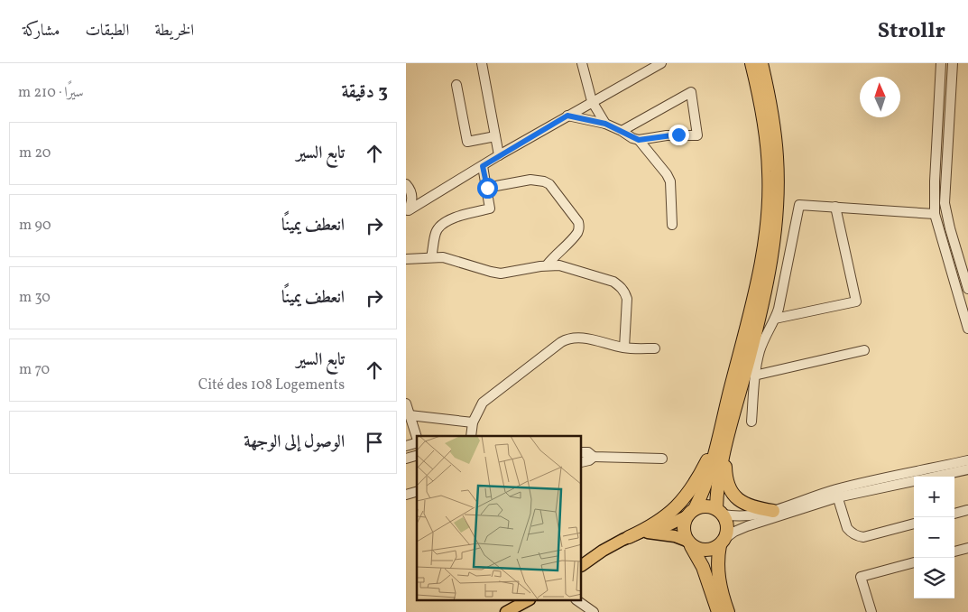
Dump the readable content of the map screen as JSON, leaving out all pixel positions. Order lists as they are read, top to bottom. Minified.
{"north":"top","page":{"header":"Strollr","nav":["الخريطة","الطبقات","مشاركة"],"heading":["3 دقيقة","سيرًا · 210 m"],"list":[["تابع السير","20 m"],["انعطف يمينًا","90 m"],["انعطف يمينًا","30 m"],["تابع السير","Cité des 108 Logements","70 m"],"الوصول إلى الوجهة"],"map_buttons":["+","−"]}}
